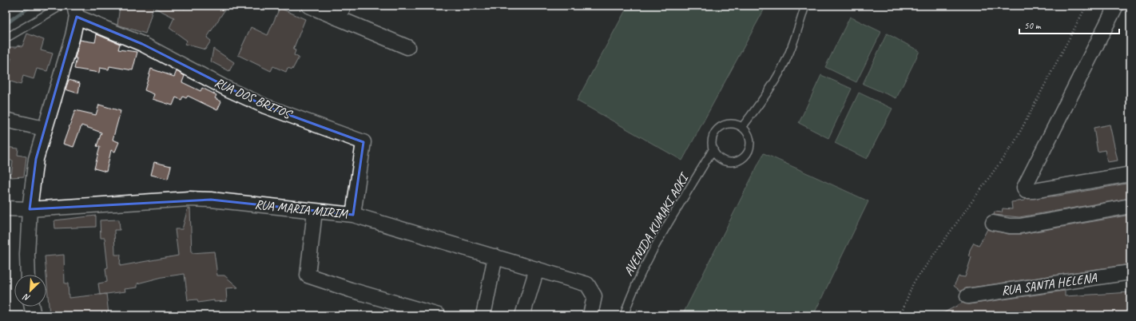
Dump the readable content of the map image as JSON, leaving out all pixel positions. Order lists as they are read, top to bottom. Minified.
{"streets":{"street":["RUA DOS BRITOS","RUA MARIA MIRIM","RUA SANTA HELENA"],"lane":["AVENIDA KUMAKI AOKI"]},"crossings":[["RUA DOS BRITOS","RUA MARIA MIRIM"]],"scale_bar":"50 m","north":"bottom left"}
